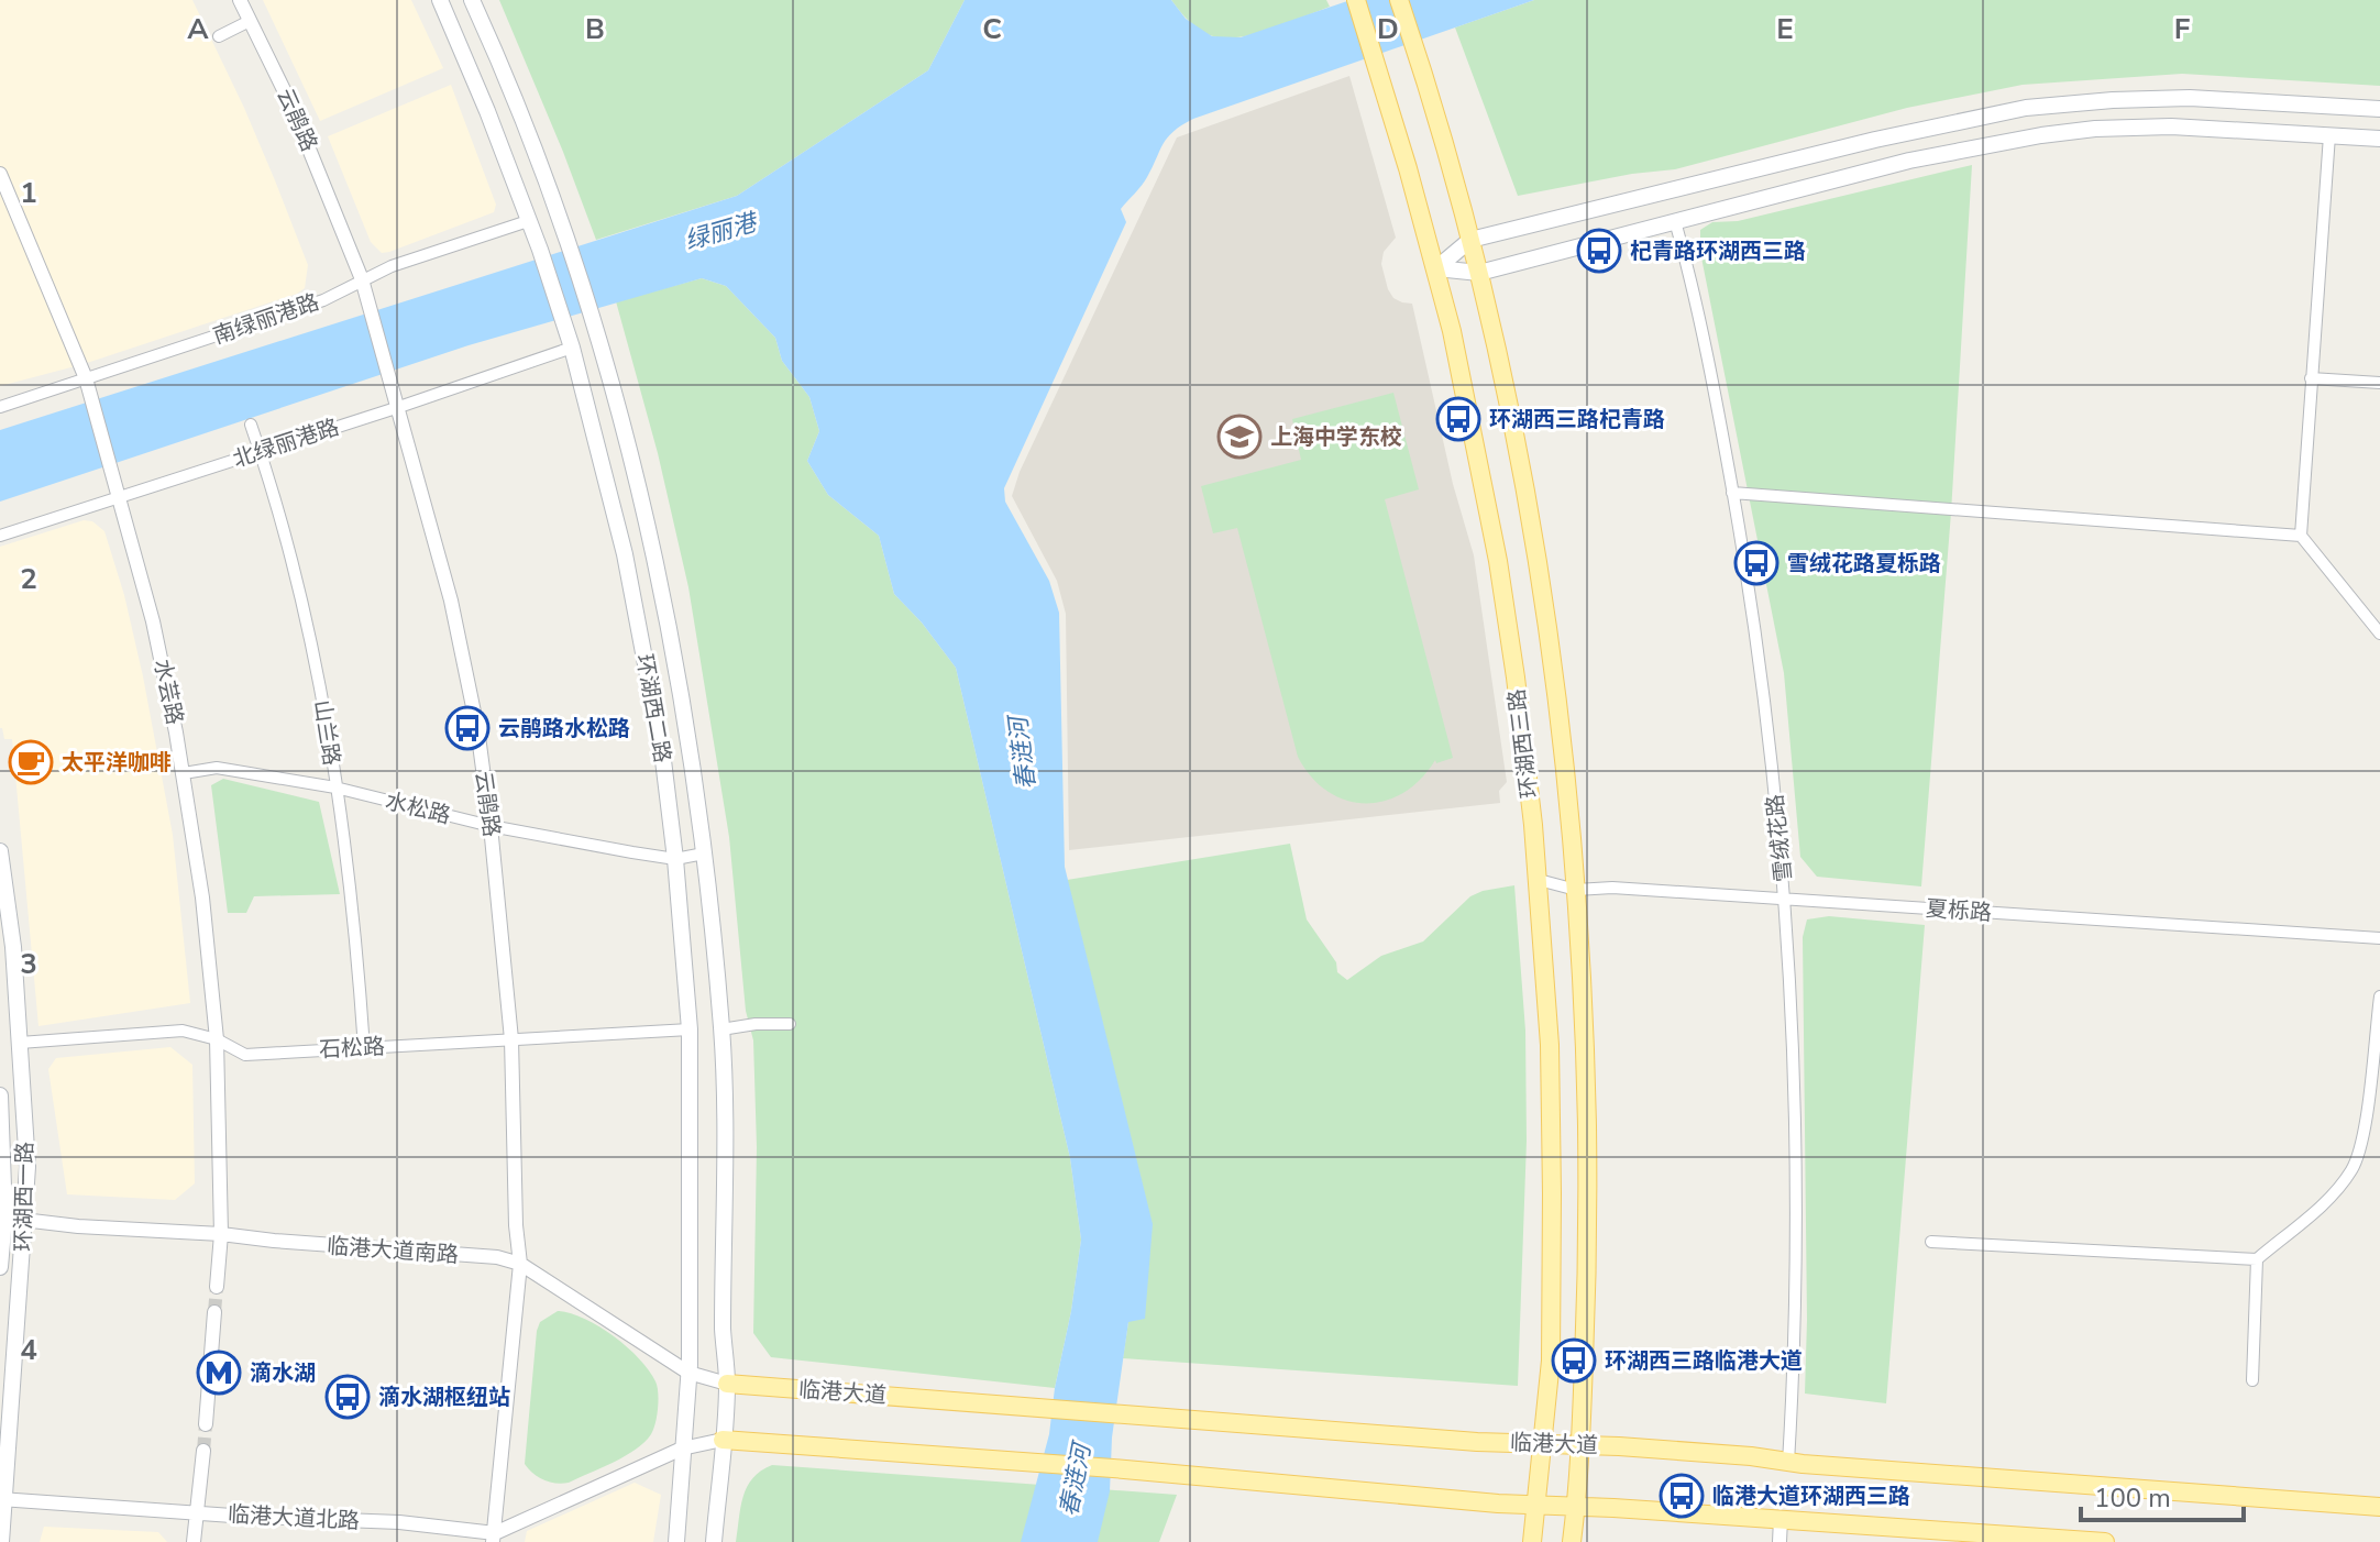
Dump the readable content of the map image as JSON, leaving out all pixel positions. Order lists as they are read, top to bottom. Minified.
{"streets":{"main road":["环湖西二路","环湖西三路","环湖西一路","临港大道"],"street":["云鹃路","南绿丽港路","北绿丽港路","水芸路","山兰路","水松路","雪绒花路","夏栎路","石松路","临港大道南路","临港大道北路"]},"crossings":[["云鹃路","南绿丽港路"],["云鹃路","北绿丽港路"],["云鹃路","水松路"],["云鹃路","石松路"],["云鹃路","临港大道南路"],["云鹃路","临港大道北路"],["南绿丽港路","水芸路"],["南绿丽港路","环湖西二路"],["北绿丽港路","水芸路"],["北绿丽港路","环湖西二路"],["北绿丽港路","山兰路"],["水芸路","水松路"],["水芸路","石松路"],["水芸路","临港大道南路"],["环湖西二路","水松路"],["环湖西二路","石松路"],["环湖西二路","临港大道南路"],["环湖西二路","临港大道"],["山兰路","水松路"],["山兰路","石松路"],["环湖西三路","夏栎路"],["环湖西三路","临港大道"],["雪绒花路","夏栎路"],["雪绒花路","临港大道"],["石松路","环湖西一路"],["环湖西一路","临港大道南路"],["环湖西一路","临港大道北路"],["临港大道南路","临港大道"]],"water":["绿丽港","春涟河"],"places":{"bus stop":["杞青路环湖西三路","环湖西三路杞青路","雪绒花路夏栎路","云鹃路水松路","环湖西三路临港大道","滴水湖枢纽站","临港大道环湖西三路"],"school or university":["上海中学东校"],"cafe":["太平洋咖啡"],"metro station":["滴水湖"]},"scale_bar":"100 m","grid":{"columns":["A","B","C","D","E","F"],"rows":["1","2","3","4"]}}
